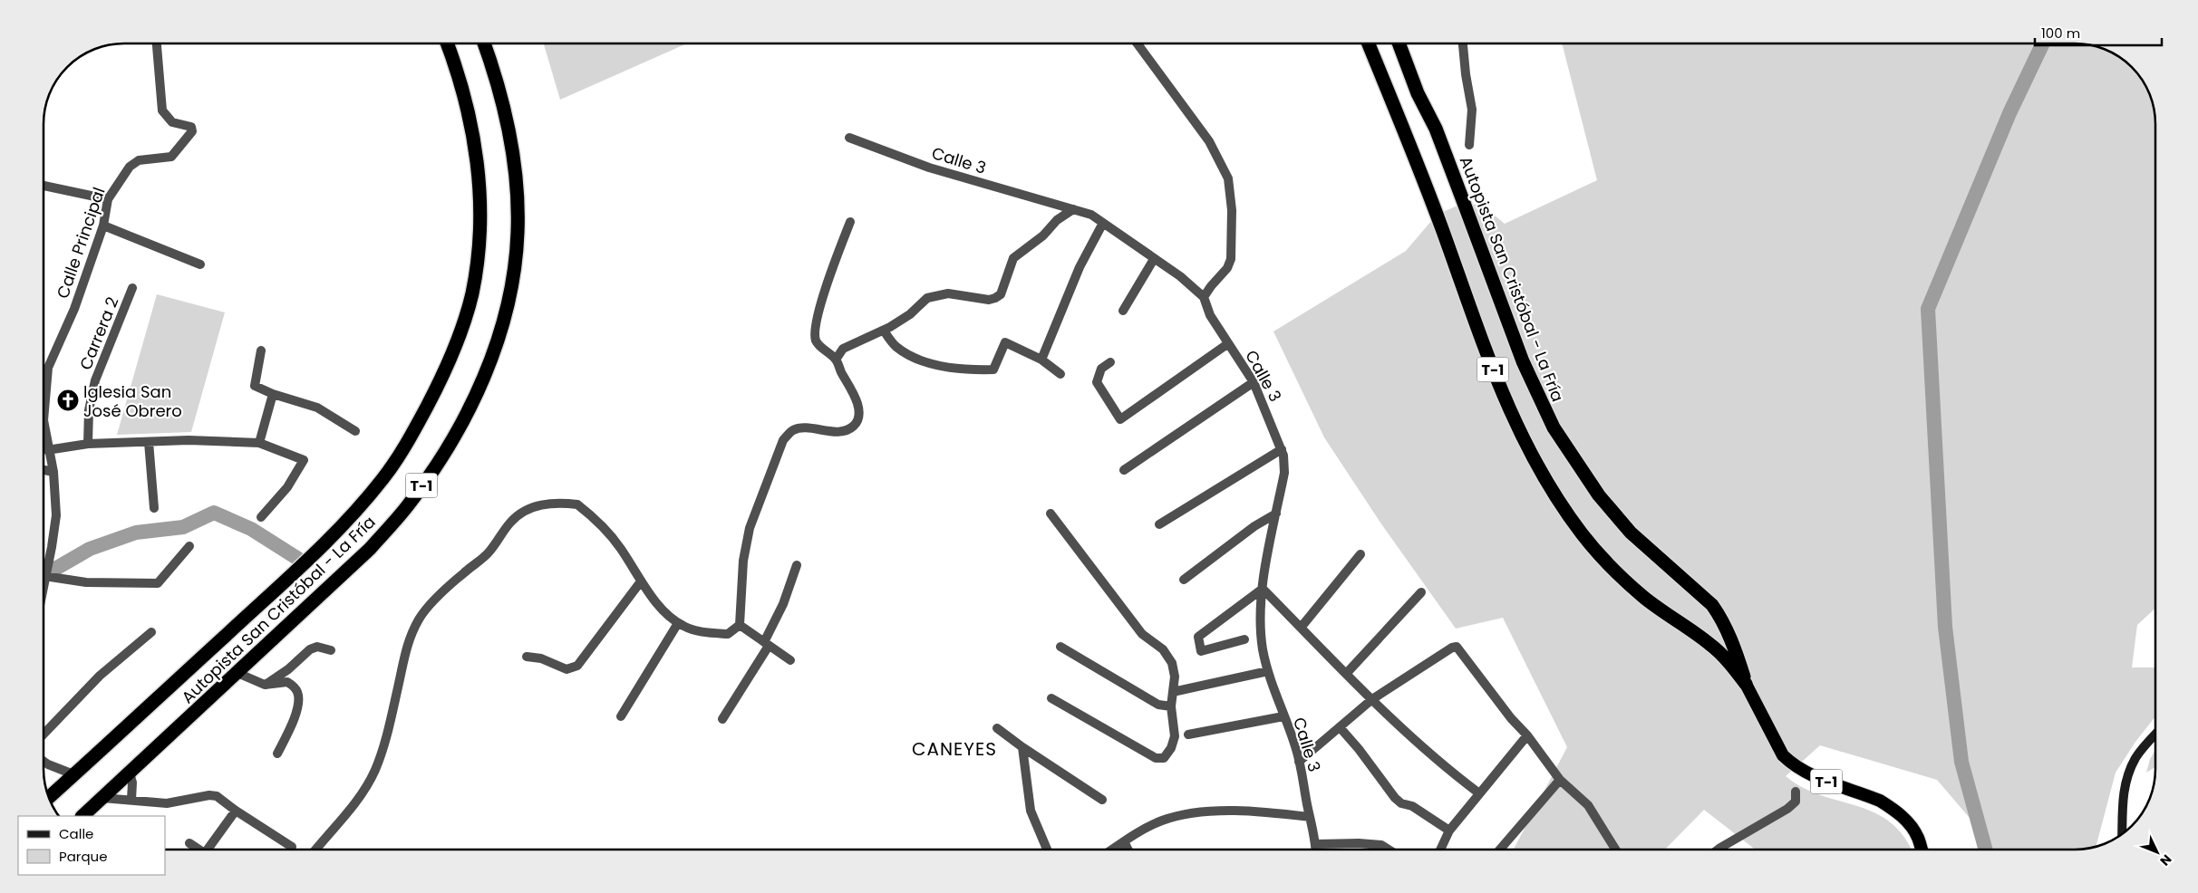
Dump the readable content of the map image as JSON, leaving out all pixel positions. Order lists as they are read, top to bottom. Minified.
{"streets":{"highway":["Autopista San Cristóbal - La Fría","T-1"],"street":["Calle 3","Calle Principal","Carrera 2"]},"crossings":[["Autopista San Cristóbal - La Fría","T-1"]],"districts":["CANEYES"],"places":{"church":["Iglesia San José Obrero"]},"legend":["Calle","Parque"],"scale_bar":"100 m","north":"bottom right"}
